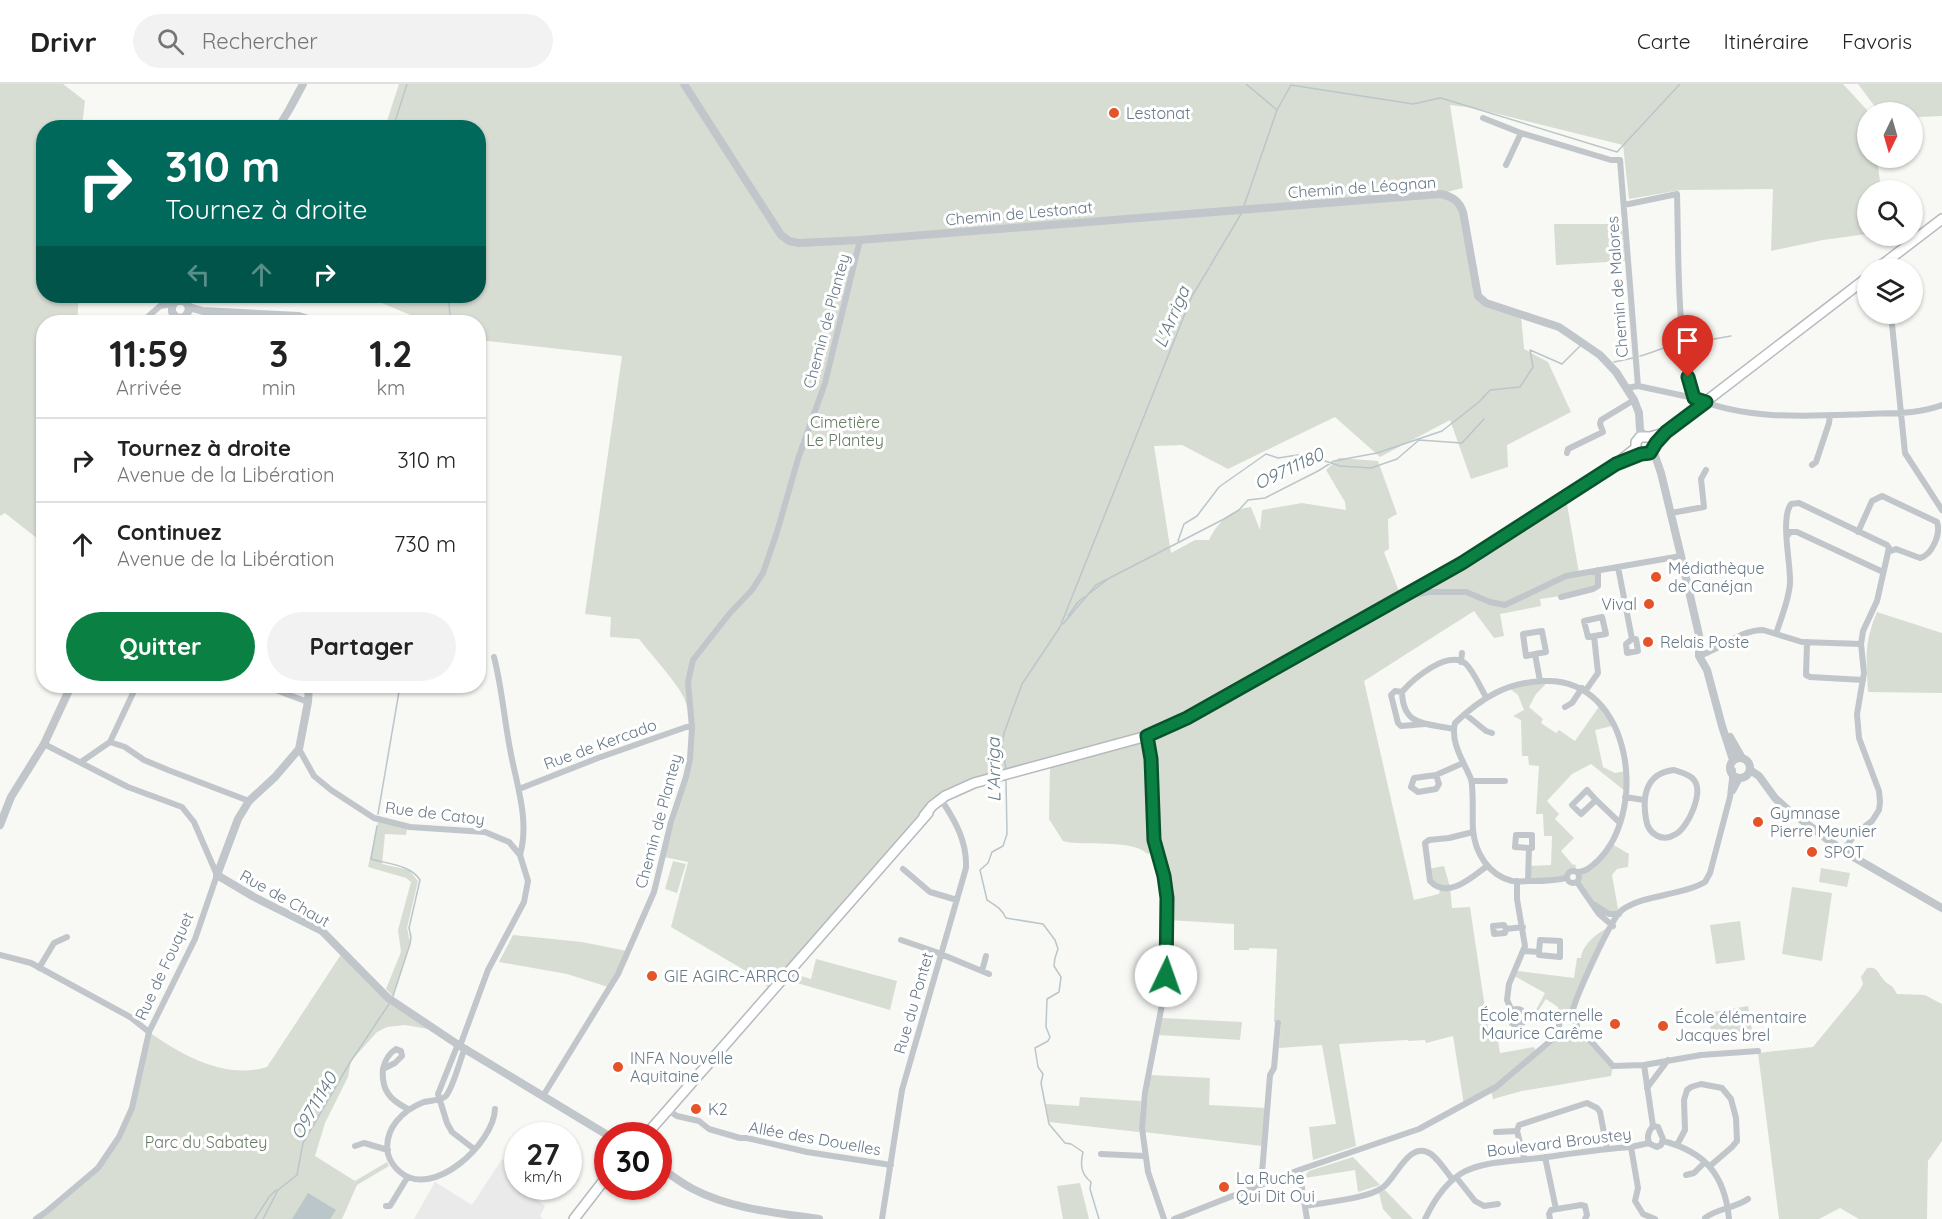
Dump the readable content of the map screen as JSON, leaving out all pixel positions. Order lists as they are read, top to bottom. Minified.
{"streets":{"street":["Chemin de Léognan","Chemin de Lestonat","Chemin de Malores","Chemin de Plantey","Rue de Kercado","Rue de Catoy","Rue de Chaut","Rue de Fouquet","Rue du Pontet","Allée des Douelles","Boulevard Broustey"]},"crossings":[["Chemin de Léognan","Chemin de Lestonat"],["Chemin de Lestonat","Chemin de Plantey"],["Chemin de Plantey","Rue de Kercado"],["Chemin de Plantey","Rue de Chaut"],["Rue de Catoy","Rue de Fouquet"],["Rue de Chaut","Rue de Fouquet"],["Rue du Pontet","Allée des Douelles"]],"water":["L'Arriga","O9711180","O9711140"],"parks":["Cimetière Le Plantey","Parc du Sabatey"],"places":["Lestonat","Médiathèque de Canéjan","Vival","Relais Poste","Gymnase Pierre Meunier","SPOT","GIE AGIRC-ARRCO","École maternelle Maurice Carême","École élémentaire Jacques brel","INFA Nouvelle Aquitaine","K2","La Ruche Qui Dit Oui"],"north":"bottom","page":{"header":"Drivr","search":"Rechercher","nav":["Carte","Itinéraire","Favoris"],"turn":["310 m","Tournez à droite"],"eta":["11:59","Arrivée","3","min","1.2","km"],"list":[{"name":"Tournez à droite","note":"Avenue de la Libération","value":"310 m"},{"name":"Continuez","note":"Avenue de la Libération","value":"730 m"}],"buttons":["Quitter","Partager"],"speed":"27 km/h","limit":"30"}}
